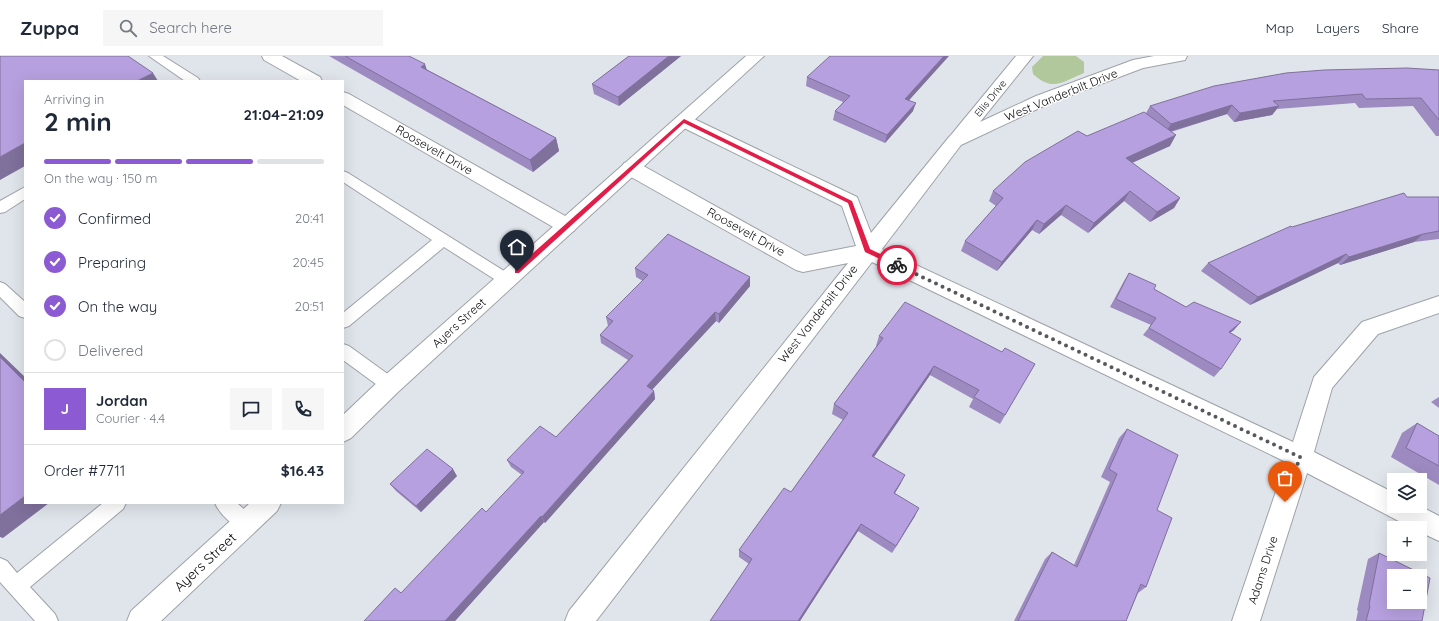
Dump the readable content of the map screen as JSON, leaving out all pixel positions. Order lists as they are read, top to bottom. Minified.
{"streets":{"street":["West Vanderbilt Drive","Ellis Drive","Roosevelt Drive","Ayers Street","Adams Drive"]},"crossings":[["West Vanderbilt Drive","Ellis Drive"],["West Vanderbilt Drive","Roosevelt Drive"],["Roosevelt Drive","Ayers Street"]],"page":{"header":"Zuppa","search":"Search here","nav":["Map","Layers","Share"],"heading":["2 min","Arriving in","21:04–21:09"],"panel":["Jordan","Courier · 4.4","Order #7711","$16.43"],"bar":"On the way · 150 m","list":[["Confirmed","20:41"],["Preparing","20:45"],["On the way","20:51"],"Delivered"],"round":"J","map_buttons":["+","−"]}}
